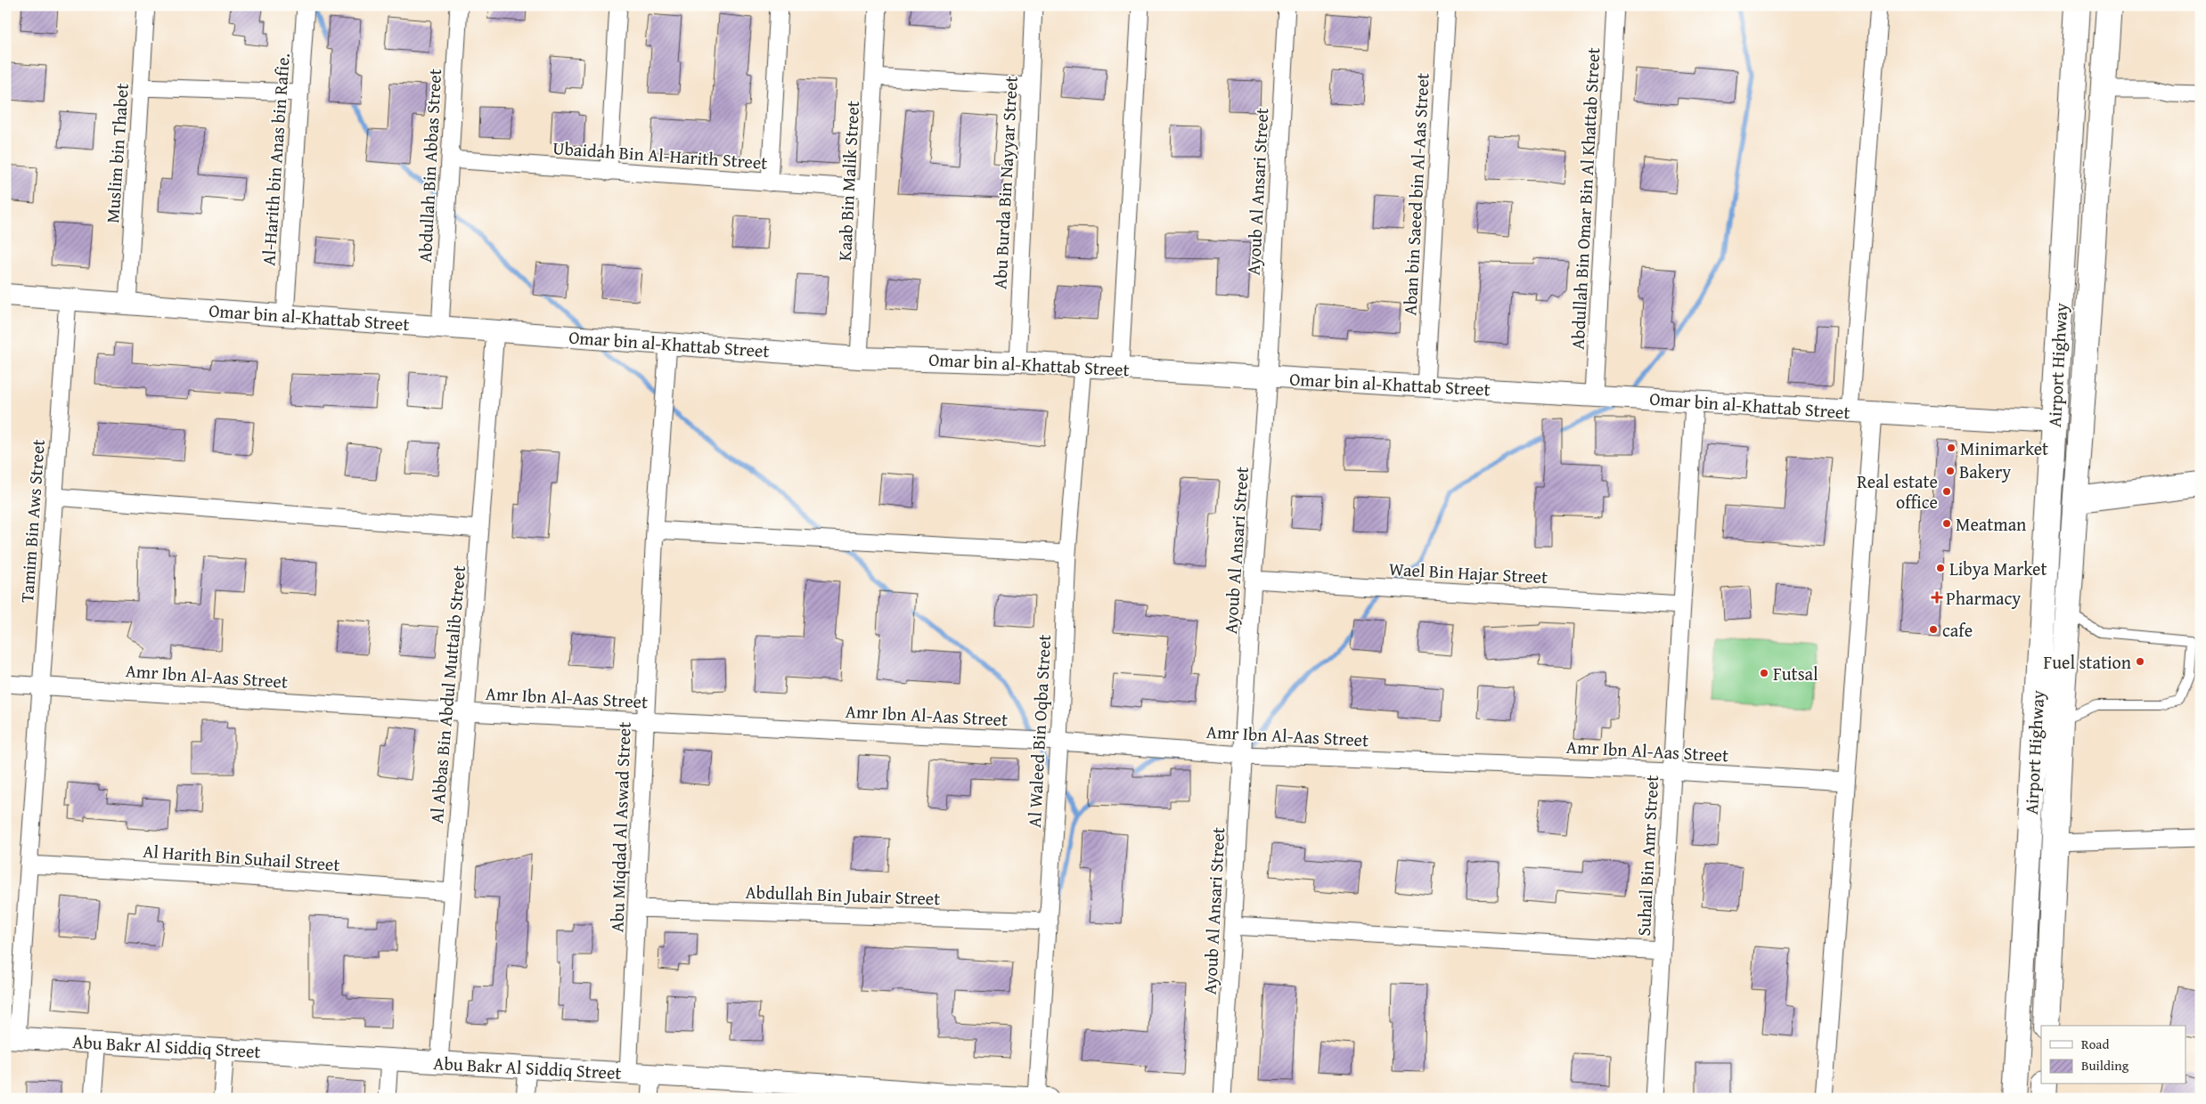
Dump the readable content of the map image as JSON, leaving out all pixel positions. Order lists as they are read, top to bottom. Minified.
{"streets":{"main road":["Airport Highway"],"street":["Muslim bin Thabet","Ubaidah Bin Al-Harith Street","Al-Harith bin Anas bin Rafie.","Abdullah Bin Abbas Street","Kaab Bin Malik Street","Abu Burda Bin Nayyar Street","Ayoub Al Ansari Street","Aban bin Saeed bin Al-Aas Street","Abdullah Bin Omar Bin Al Khattab Street","Omar bin al-Khattab Street","Tamim Bin Aws Street","Wael Bin Hajar Street","Amr Ibn Al-Aas Street","Al Abbas Bin Abdul Muttalib Street","Al Waleed Bin Oqba Street","Abu Miqdad Al Aswad Street","Suhail Bin Amr Street","Al Harith Bin Suhail Street","Abdullah Bin Jubair Street","Abu Bakr Al Siddiq Street"]},"crossings":[["Muslim bin Thabet","Omar bin al-Khattab Street"],["Ubaidah Bin Al-Harith Street","Abdullah Bin Abbas Street"],["Ubaidah Bin Al-Harith Street","Kaab Bin Malik Street"],["Al-Harith bin Anas bin Rafie.","Omar bin al-Khattab Street"],["Abdullah Bin Abbas Street","Omar bin al-Khattab Street"],["Kaab Bin Malik Street","Omar bin al-Khattab Street"],["Abu Burda Bin Nayyar Street","Omar bin al-Khattab Street"],["Ayoub Al Ansari Street","Omar bin al-Khattab Street"],["Ayoub Al Ansari Street","Wael Bin Hajar Street"],["Ayoub Al Ansari Street","Amr Ibn Al-Aas Street"],["Aban bin Saeed bin Al-Aas Street","Omar bin al-Khattab Street"],["Abdullah Bin Omar Bin Al Khattab Street","Omar bin al-Khattab Street"],["Omar bin al-Khattab Street","Airport Highway"],["Omar bin al-Khattab Street","Tamim Bin Aws Street"],["Omar bin al-Khattab Street","Al Abbas Bin Abdul Muttalib Street"],["Omar bin al-Khattab Street","Al Waleed Bin Oqba Street"],["Omar bin al-Khattab Street","Abu Miqdad Al Aswad Street"],["Omar bin al-Khattab Street","Suhail Bin Amr Street"],["Tamim Bin Aws Street","Amr Ibn Al-Aas Street"],["Tamim Bin Aws Street","Al Harith Bin Suhail Street"],["Tamim Bin Aws Street","Abu Bakr Al Siddiq Street"],["Wael Bin Hajar Street","Suhail Bin Amr Street"],["Amr Ibn Al-Aas Street","Al Abbas Bin Abdul Muttalib Street"],["Amr Ibn Al-Aas Street","Al Waleed Bin Oqba Street"],["Amr Ibn Al-Aas Street","Abu Miqdad Al Aswad Street"],["Amr Ibn Al-Aas Street","Suhail Bin Amr Street"],["Al Abbas Bin Abdul Muttalib Street","Al Harith Bin Suhail Street"],["Al Abbas Bin Abdul Muttalib Street","Abu Bakr Al Siddiq Street"],["Al Waleed Bin Oqba Street","Abdullah Bin Jubair Street"],["Al Waleed Bin Oqba Street","Abu Bakr Al Siddiq Street"],["Abu Miqdad Al Aswad Street","Abdullah Bin Jubair Street"],["Abu Miqdad Al Aswad Street","Abu Bakr Al Siddiq Street"]],"places":{"other":["Minimarket","Bakery","Real estate office","Meatman","Libya Market","cafe","Fuel station","Futsal"],"health":["Pharmacy"]},"legend":["Road","Building"]}
